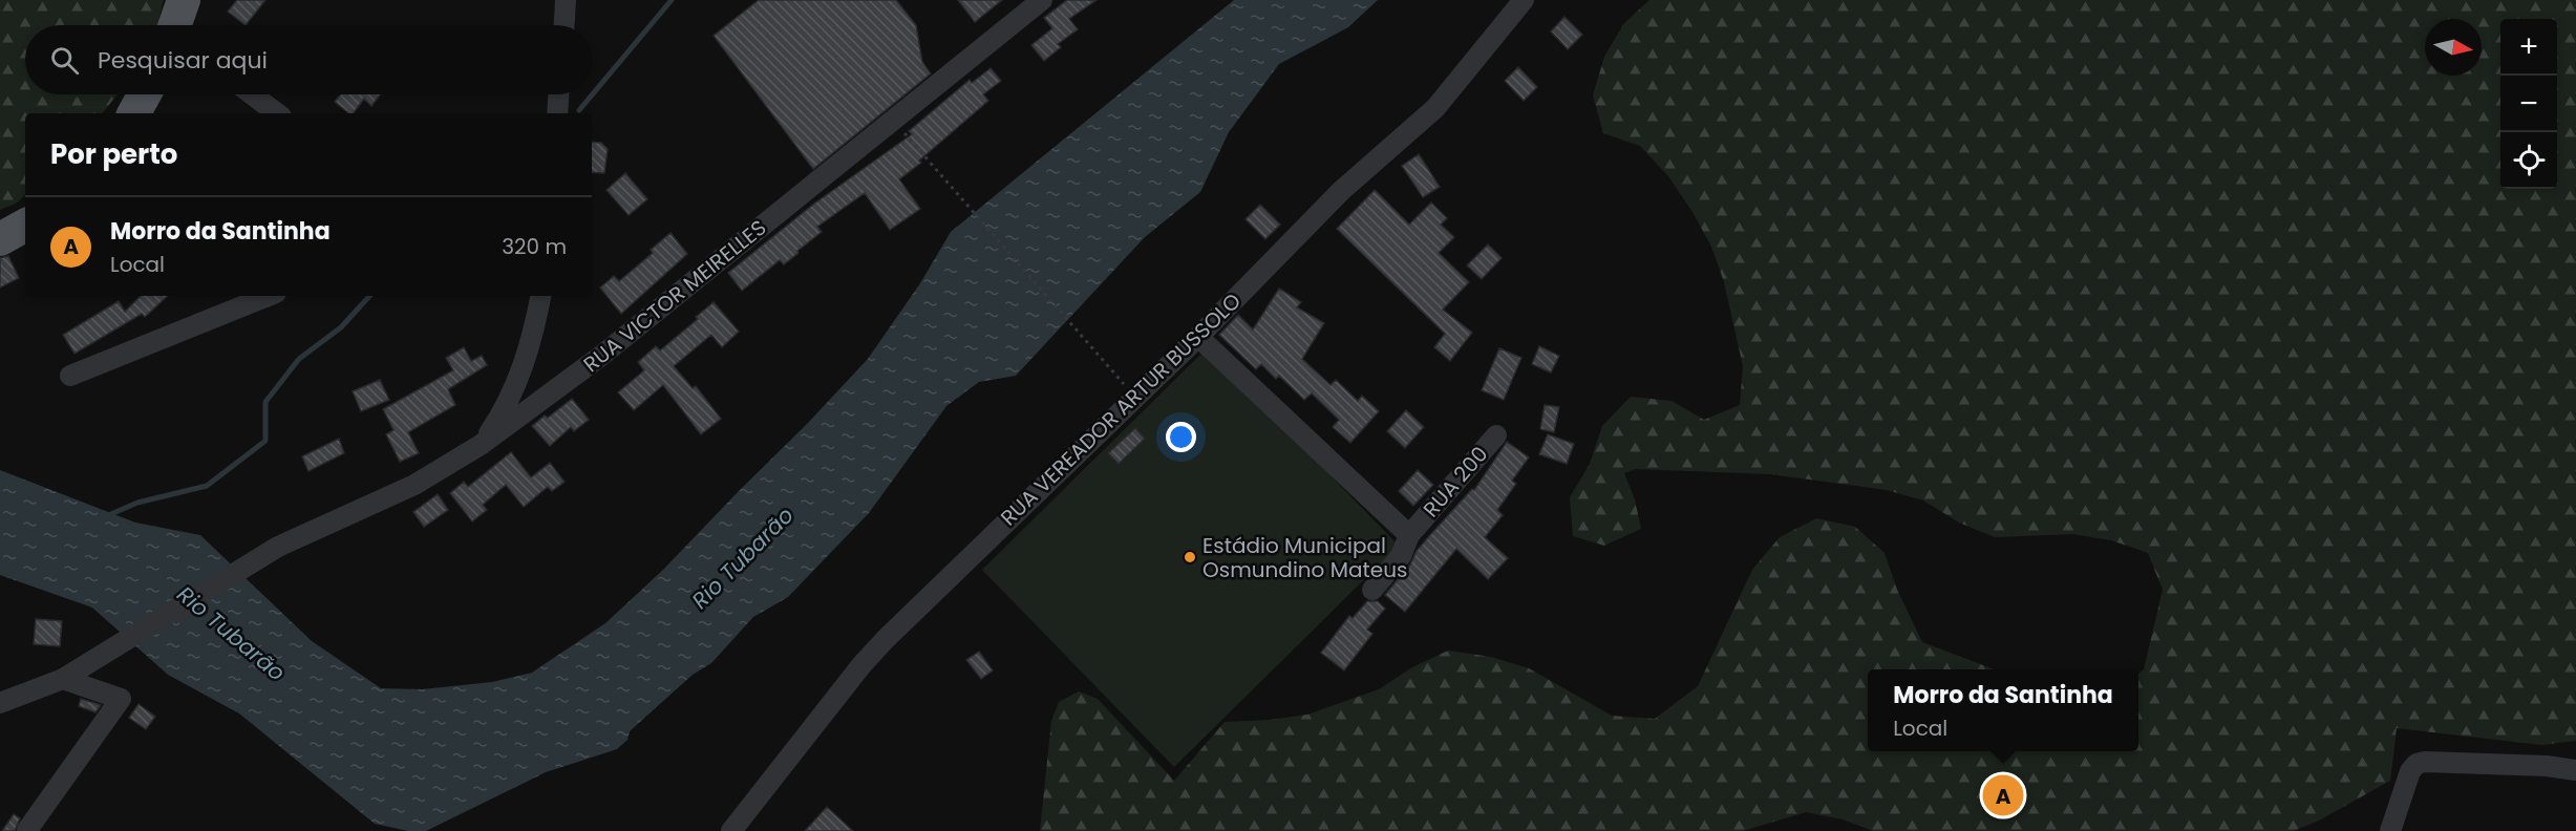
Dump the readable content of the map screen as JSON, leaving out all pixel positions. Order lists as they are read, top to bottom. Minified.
{"streets":{"street":["RUA VICTOR MEIRELLES","RUA VEREADOR ARTUR BUSSOLO","RUA 200"]},"water":["Rio Tubarão"],"places":["Estádio Municipal Osmundino Mateus"],"north":"right","page":{"map_buttons":["+","−"],"search":"Pesquisar aqui","heading":"Por perto","list":[{"mark":"A","name":"Morro da Santinha","note":"Local","value":"320 m"}],"popup":["Morro da Santinha","Local"],"pins":"A"}}
